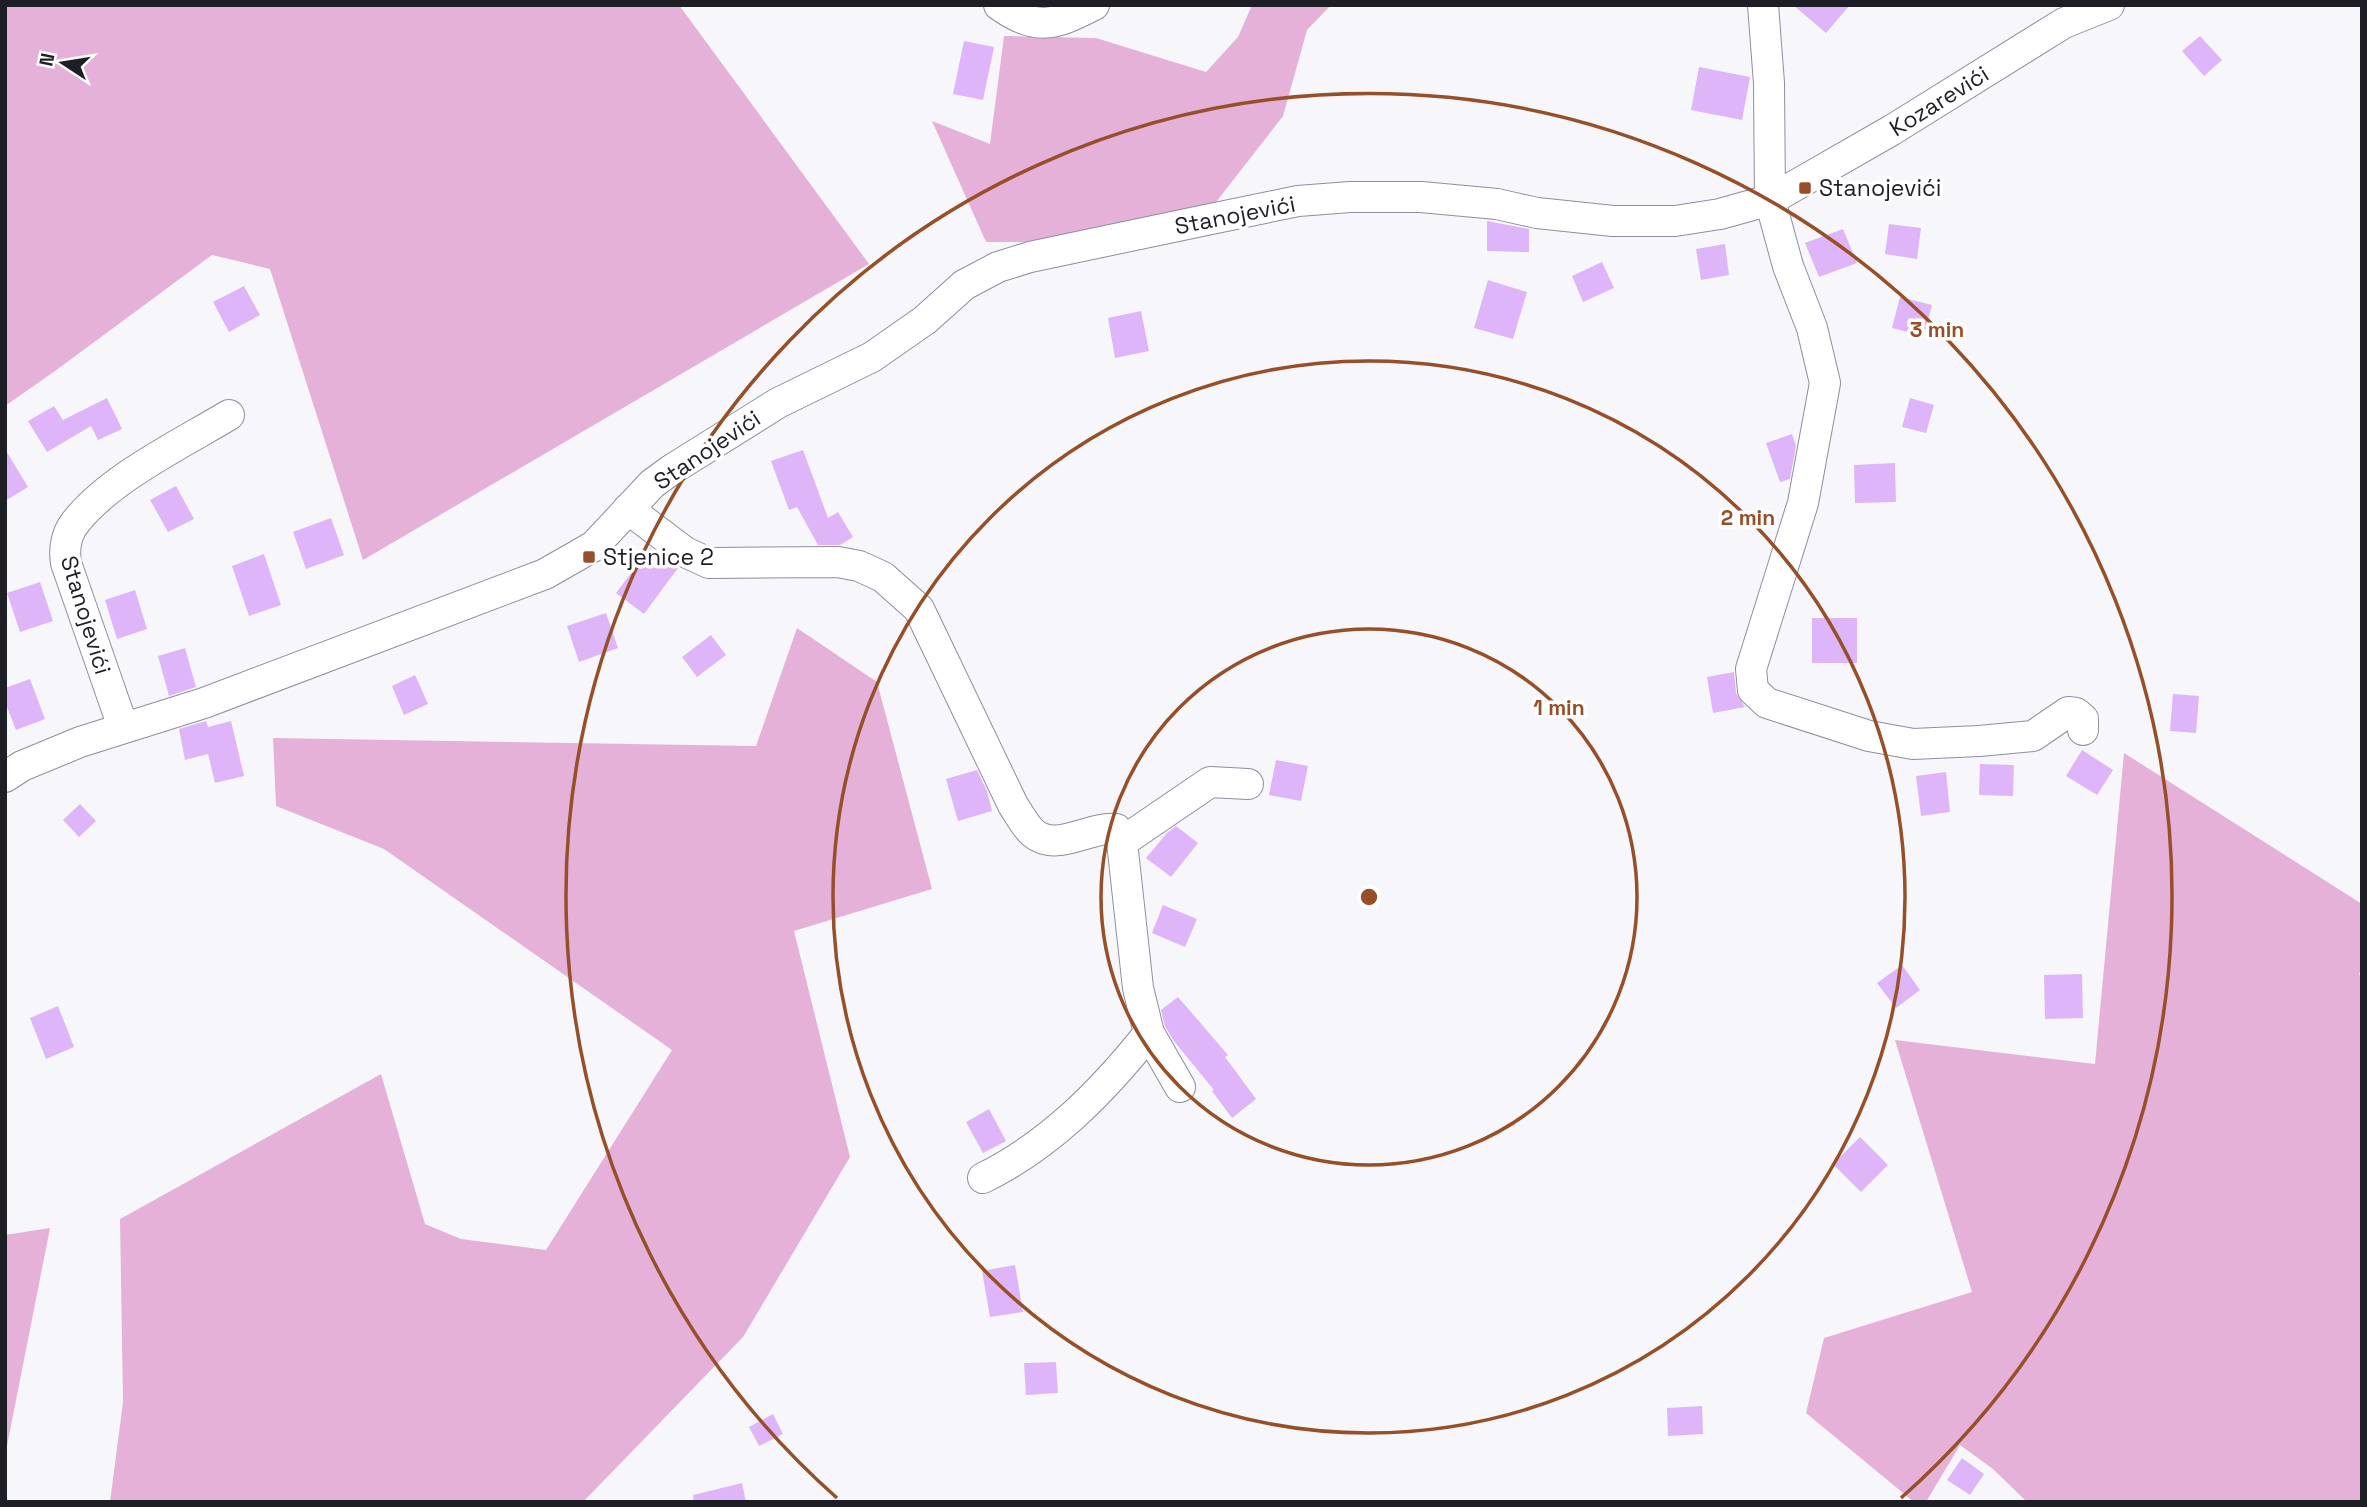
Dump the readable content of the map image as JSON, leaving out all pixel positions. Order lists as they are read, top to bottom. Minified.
{"streets":{"street":["Kozarevići","Stanojevići"]},"crossings":[["Kozarevići","Stanojevići"]],"places":{"transit":["Stanojevići","Stjenice 2"]},"north":"left","rings":["3 min","2 min","1 min"]}
